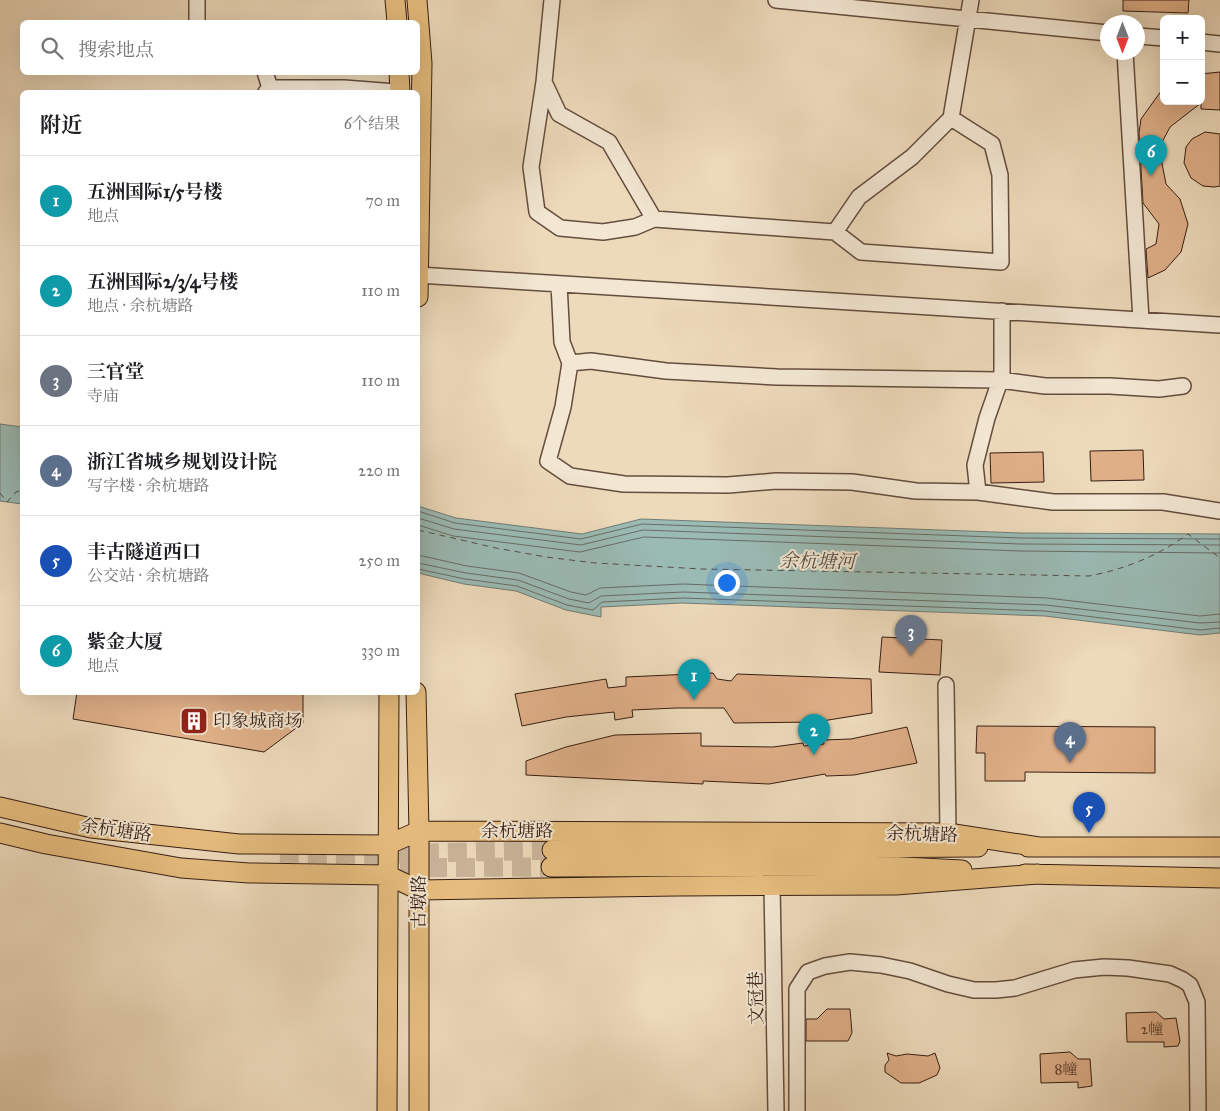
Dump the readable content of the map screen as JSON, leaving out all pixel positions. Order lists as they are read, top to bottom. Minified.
{"streets":{"main road":["余杭塘路","古墩路"],"street":["文冠巷"]},"crossings":[["余杭塘路","古墩路"],["余杭塘路","文冠巷"]],"water":["余杭塘河"],"places":{"building":["印象城商场"]},"house_numbers":["2幢","8幢"],"north":"bottom","page":{"map_buttons":["+","−"],"search":"搜索地点","heading":["附近","6个结果"],"pins":["6","3","1","2","4","5"],"list":[{"mark":"1","name":"五洲国际1/5号楼","note":"地点","value":"70 m"},{"mark":"2","name":"五洲国际2/3/4号楼","note":"地点 · 余杭塘路","value":"110 m"},{"mark":"3","name":"三官堂","note":"寺庙","value":"110 m"},{"mark":"4","name":"浙江省城乡规划设计院","note":"写字楼 · 余杭塘路","value":"220 m"},{"mark":"5","name":"丰古隧道西口","note":"公交站 · 余杭塘路","value":"250 m"},{"mark":"6","name":"紫金大厦","note":"地点","value":"330 m"}]}}
